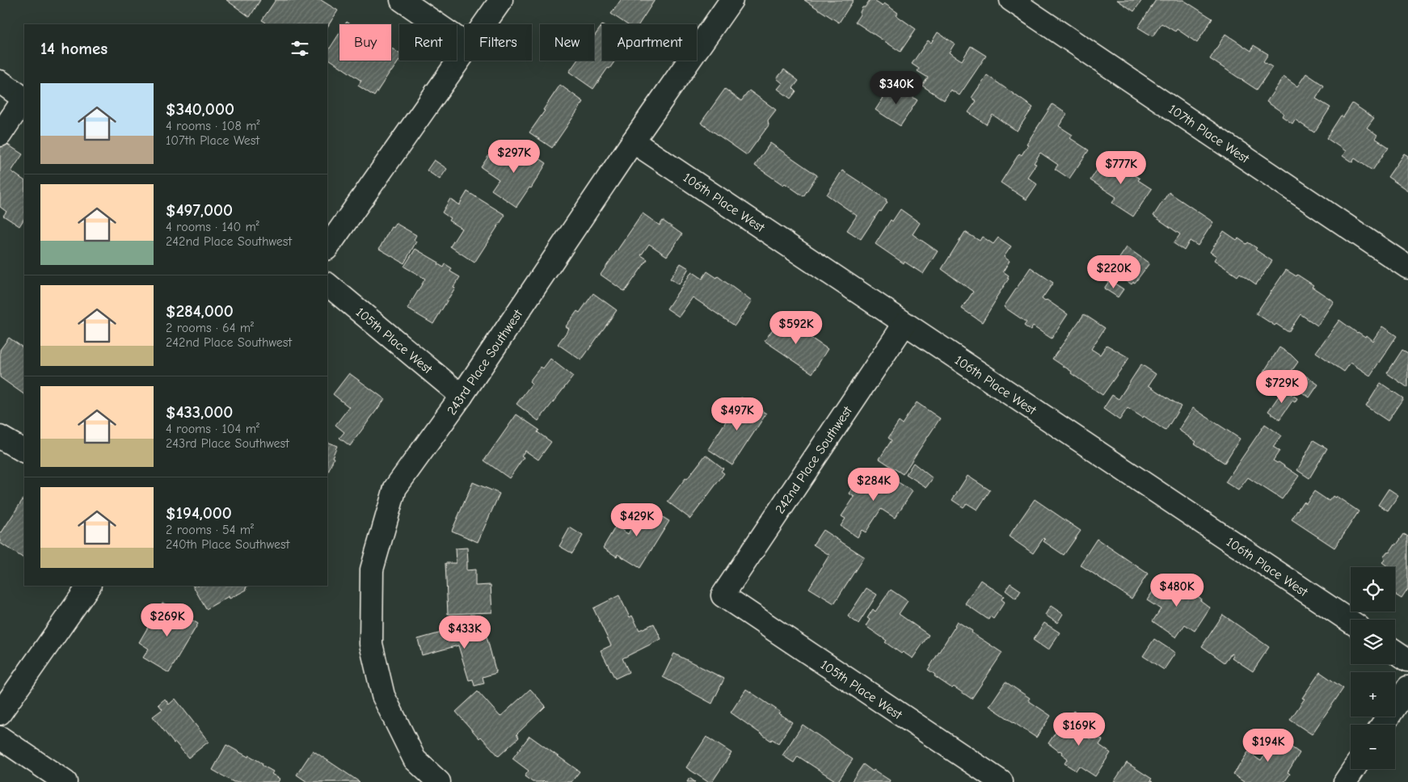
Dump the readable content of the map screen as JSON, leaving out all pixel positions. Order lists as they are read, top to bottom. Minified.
{"streets":{"street":["107th Place West","106th Place West","105th Place West","243rd Place Southwest","242nd Place Southwest"]},"crossings":[["106th Place West","243rd Place Southwest"],["106th Place West","242nd Place Southwest"],["105th Place West","243rd Place Southwest"],["105th Place West","242nd Place Southwest"]],"page":{"chip":["Buy","Rent","Filters","New","Apartment"],"heading":"14 homes","price":["$340K","$297K","$777K","$220K","$592K","$729K","$497K","$284K","$429K","$480K","$269K","$433K","$169K","$194K"],"list":[{"name":"$340,000","note":"4 rooms · 108 m² · 107th Place West"},{"name":"$497,000","note":"4 rooms · 140 m² · 242nd Place Southwest"},{"name":"$284,000","note":"2 rooms · 64 m² · 242nd Place Southwest"},{"name":"$433,000","note":"4 rooms · 104 m² · 243rd Place Southwest"},{"name":"$194,000","note":"2 rooms · 54 m² · 240th Place Southwest"}],"map_buttons":["+","−"]}}
